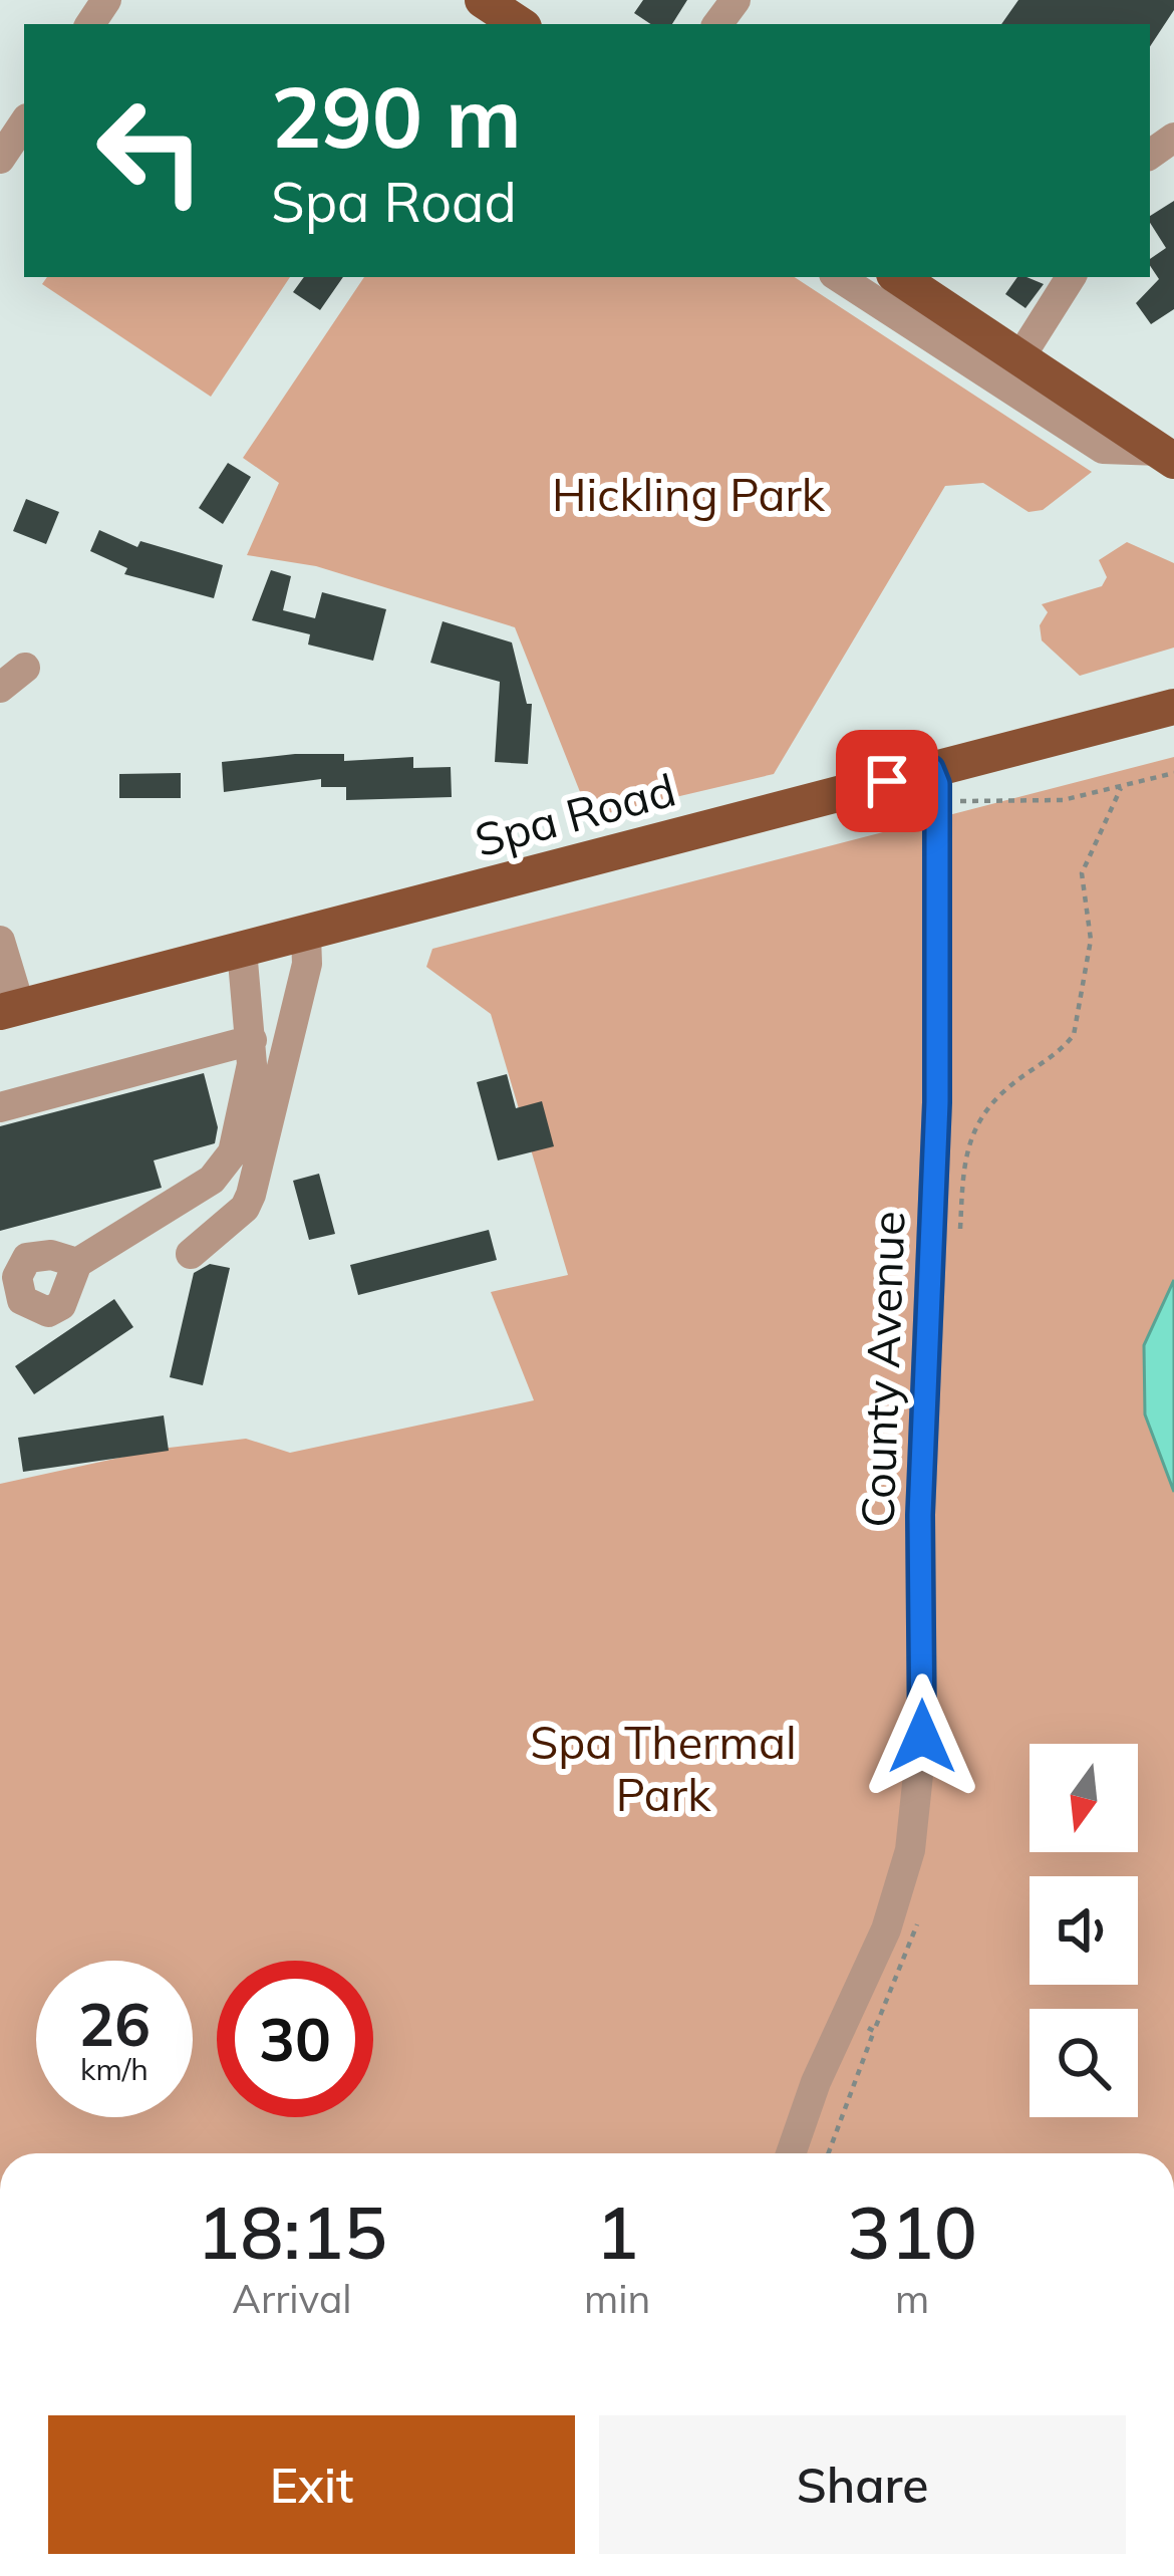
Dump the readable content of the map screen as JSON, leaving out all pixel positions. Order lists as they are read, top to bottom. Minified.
{"streets":{"main road":["Spa Road"],"street":["County Avenue"]},"crossings":[["Spa Road","County Avenue"]],"parks":["Hickling Park","Spa Thermal Park"],"north":"bottom","page":{"turn":["290 m","Spa Road"],"speed":"26 km/h","limit":"30","eta":["18:15","Arrival","1","min","310","m"],"buttons":["Exit","Share"]}}
